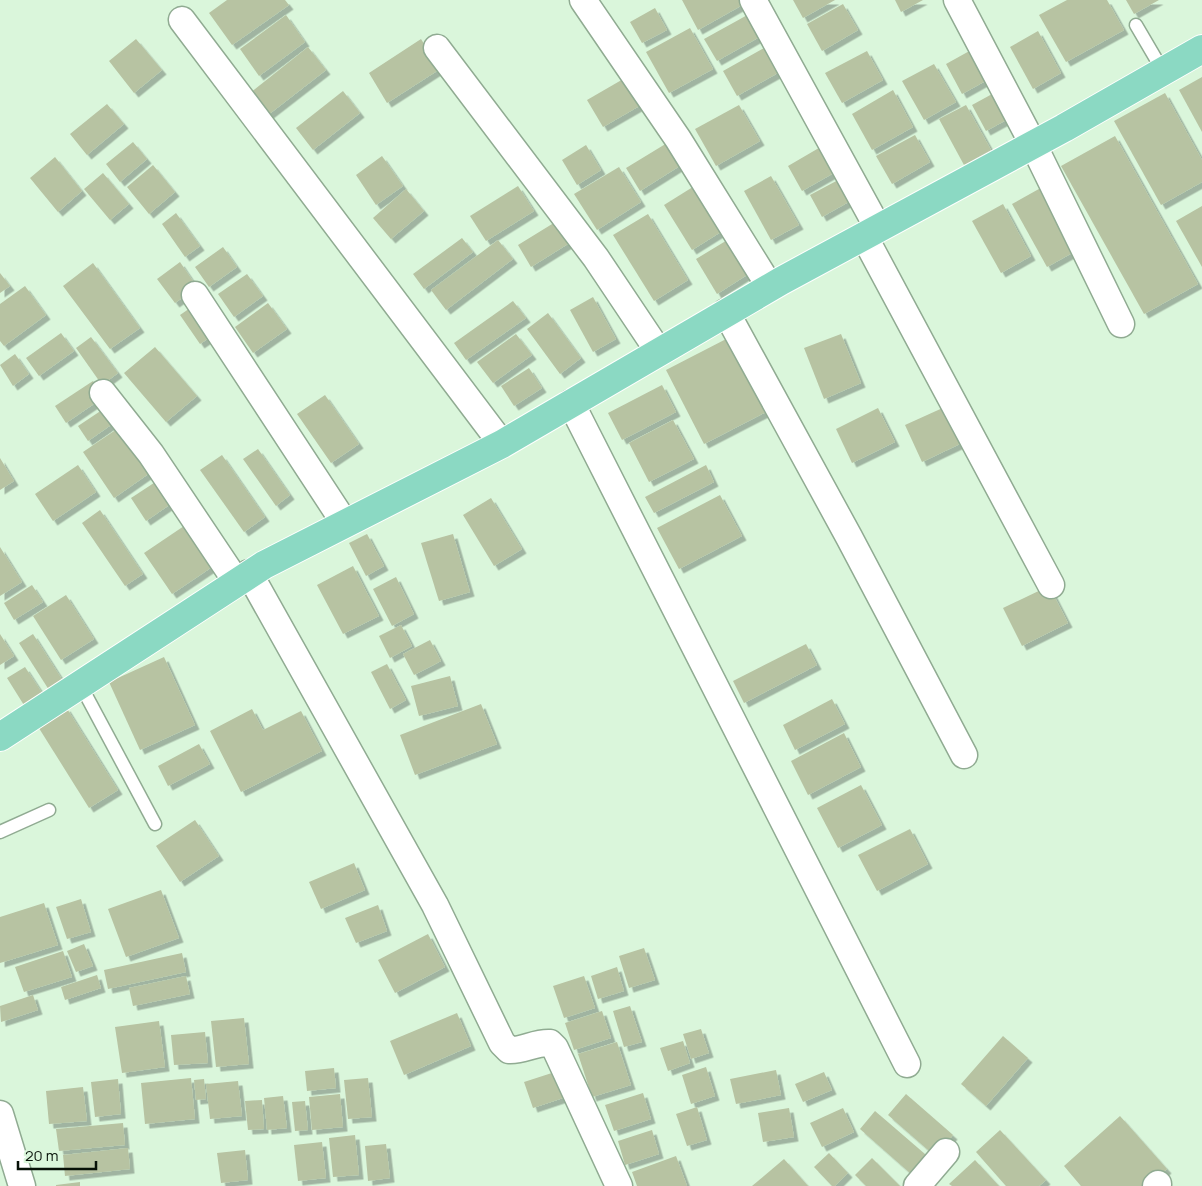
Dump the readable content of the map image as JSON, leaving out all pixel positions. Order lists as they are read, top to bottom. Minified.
{"scale_bar":"20 m"}
